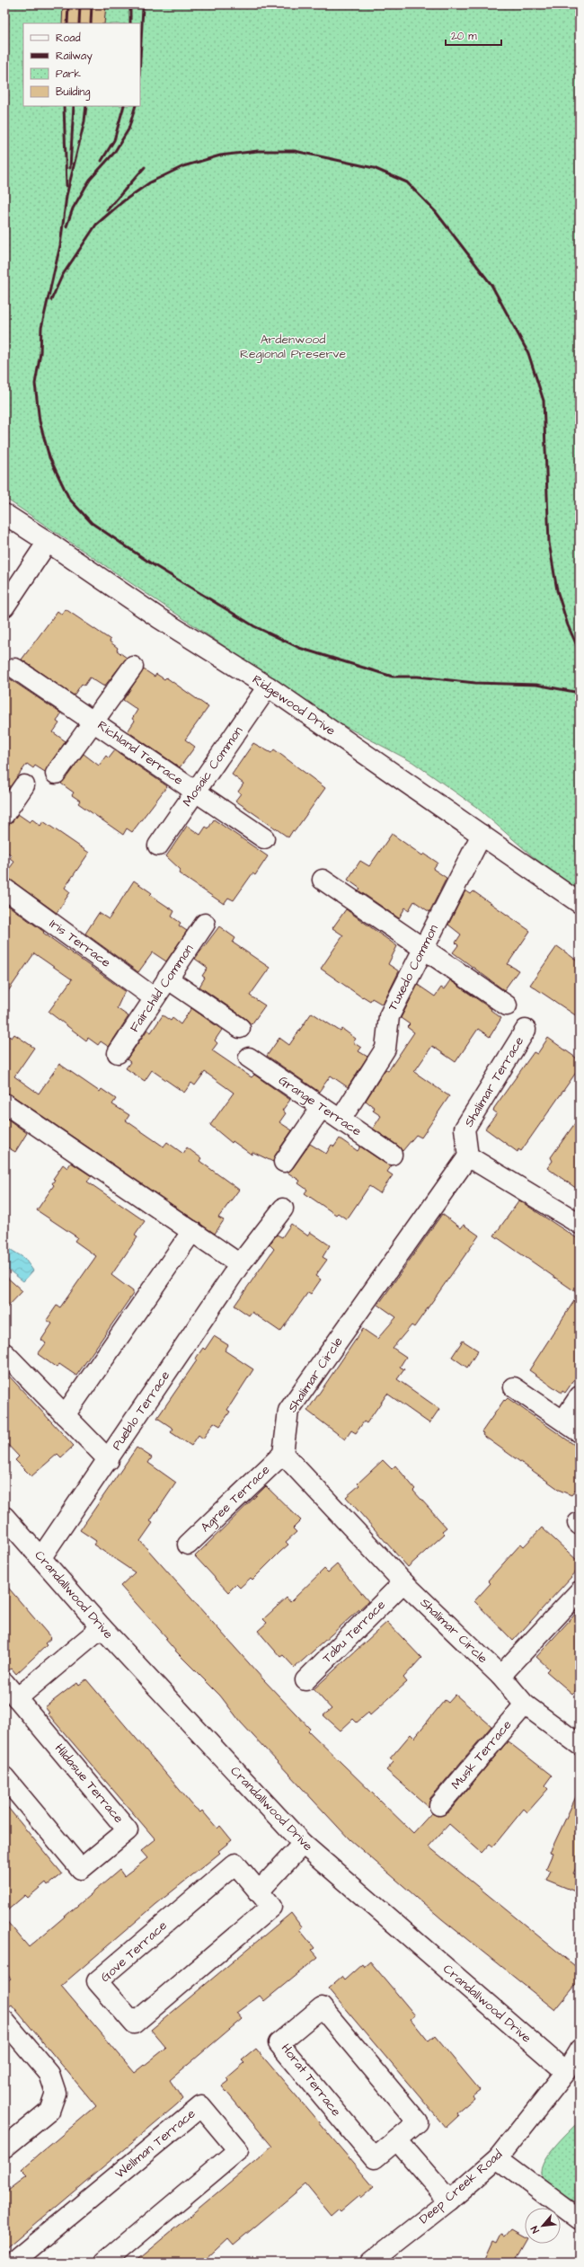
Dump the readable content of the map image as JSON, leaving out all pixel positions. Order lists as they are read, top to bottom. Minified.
{"streets":{"street":["Ridgewood Drive","Richland Terrace","Mosaic Common","Iris Terrace","Tuxedo Common","Fairchild Common","Shalimar Terrace","Grange Terrace","Shalimar Circle","Pueblo Terrace","Agree Terrace","Crandallwood Drive","Tabu Terrace","Musk Terrace","Hildasue Terrace","Gove Terrace","Horat Terrace","Wellman Terrace","Deep Creek Road"]},"crossings":[["Ridgewood Drive","Mosaic Common"],["Ridgewood Drive","Tuxedo Common"],["Richland Terrace","Mosaic Common"],["Iris Terrace","Fairchild Common"],["Tuxedo Common","Grange Terrace"],["Shalimar Terrace","Shalimar Circle"],["Shalimar Circle","Agree Terrace"],["Shalimar Circle","Tabu Terrace"],["Shalimar Circle","Musk Terrace"],["Pueblo Terrace","Crandallwood Drive"],["Crandallwood Drive","Deep Creek Road"]],"parks":["Ardenwood Regional Preserve"],"legend":["Road","Railway","Park","Building"],"scale_bar":"20 m","north":"bottom left"}
